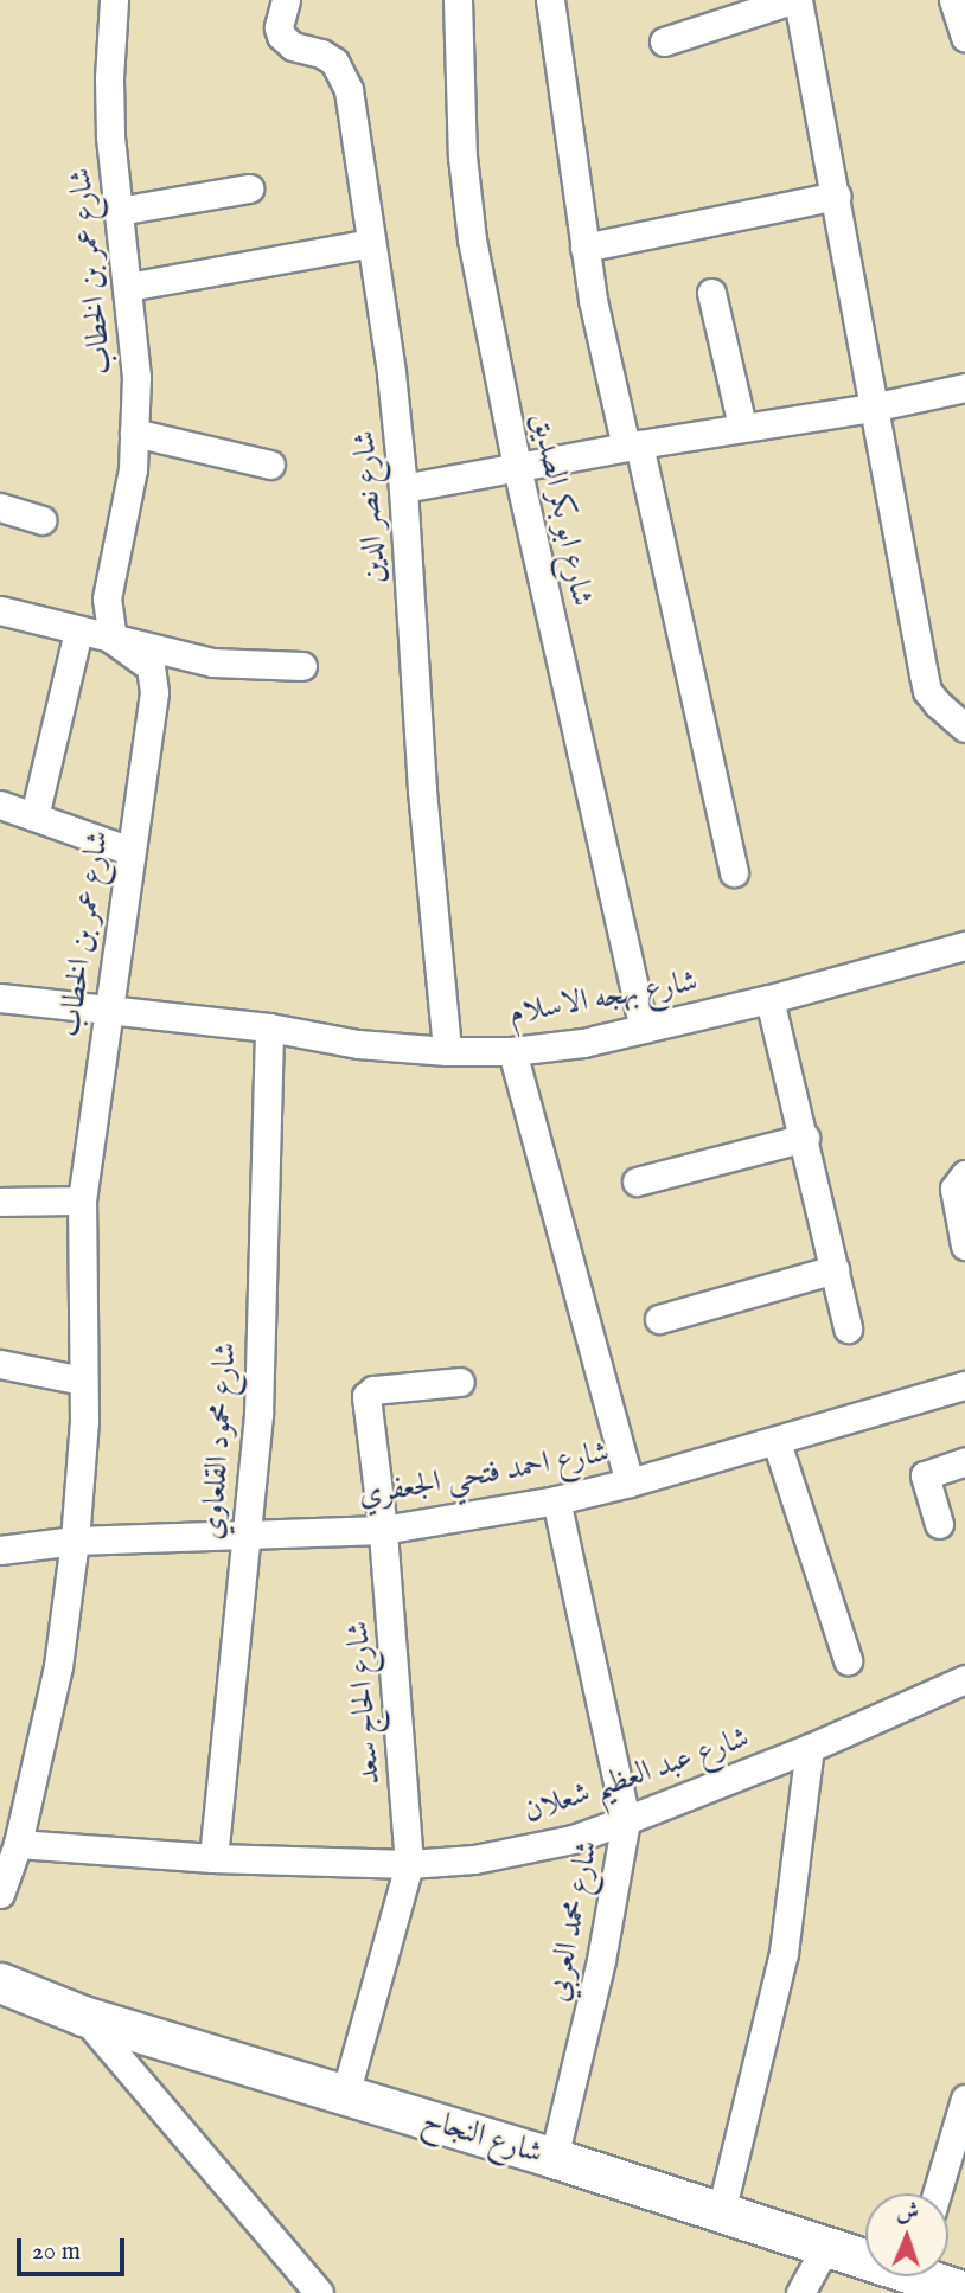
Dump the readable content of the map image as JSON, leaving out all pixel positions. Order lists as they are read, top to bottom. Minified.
{"streets":{"street":["شارع عمر بن الخطاب","شارع نصر الدين","شارع ابو بكر الصديق","شارع بهجه الاسلام","شارع محمود القلعاوي","شارع احمد فتحي الجعفري","شارع الحاج سعد","شارع عبد العظيم شعلان","شارع محمد العربي","شارع النجاح"]},"crossings":[["شارع عمر بن الخطاب","شارع بهجه الاسلام"],["شارع عمر بن الخطاب","شارع احمد فتحي الجعفري"],["شارع عمر بن الخطاب","شارع عبد العظيم شعلان"],["شارع نصر الدين","شارع بهجه الاسلام"],["شارع ابو بكر الصديق","شارع بهجه الاسلام"],["شارع بهجه الاسلام","شارع محمود القلعاوي"],["شارع محمود القلعاوي","شارع احمد فتحي الجعفري"],["شارع محمود القلعاوي","شارع عبد العظيم شعلان"],["شارع احمد فتحي الجعفري","شارع الحاج سعد"],["شارع احمد فتحي الجعفري","شارع محمد العربي"],["شارع الحاج سعد","شارع عبد العظيم شعلان"],["شارع الحاج سعد","شارع النجاح"],["شارع عبد العظيم شعلان","شارع محمد العربي"],["شارع محمد العربي","شارع النجاح"]],"scale_bar":"20 m","north":"top"}
